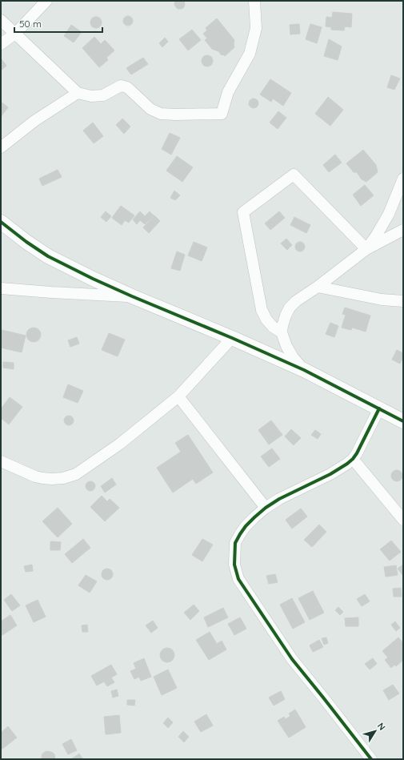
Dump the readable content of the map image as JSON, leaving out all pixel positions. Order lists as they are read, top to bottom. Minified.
{"scale_bar":"50 m","north":"top right"}
